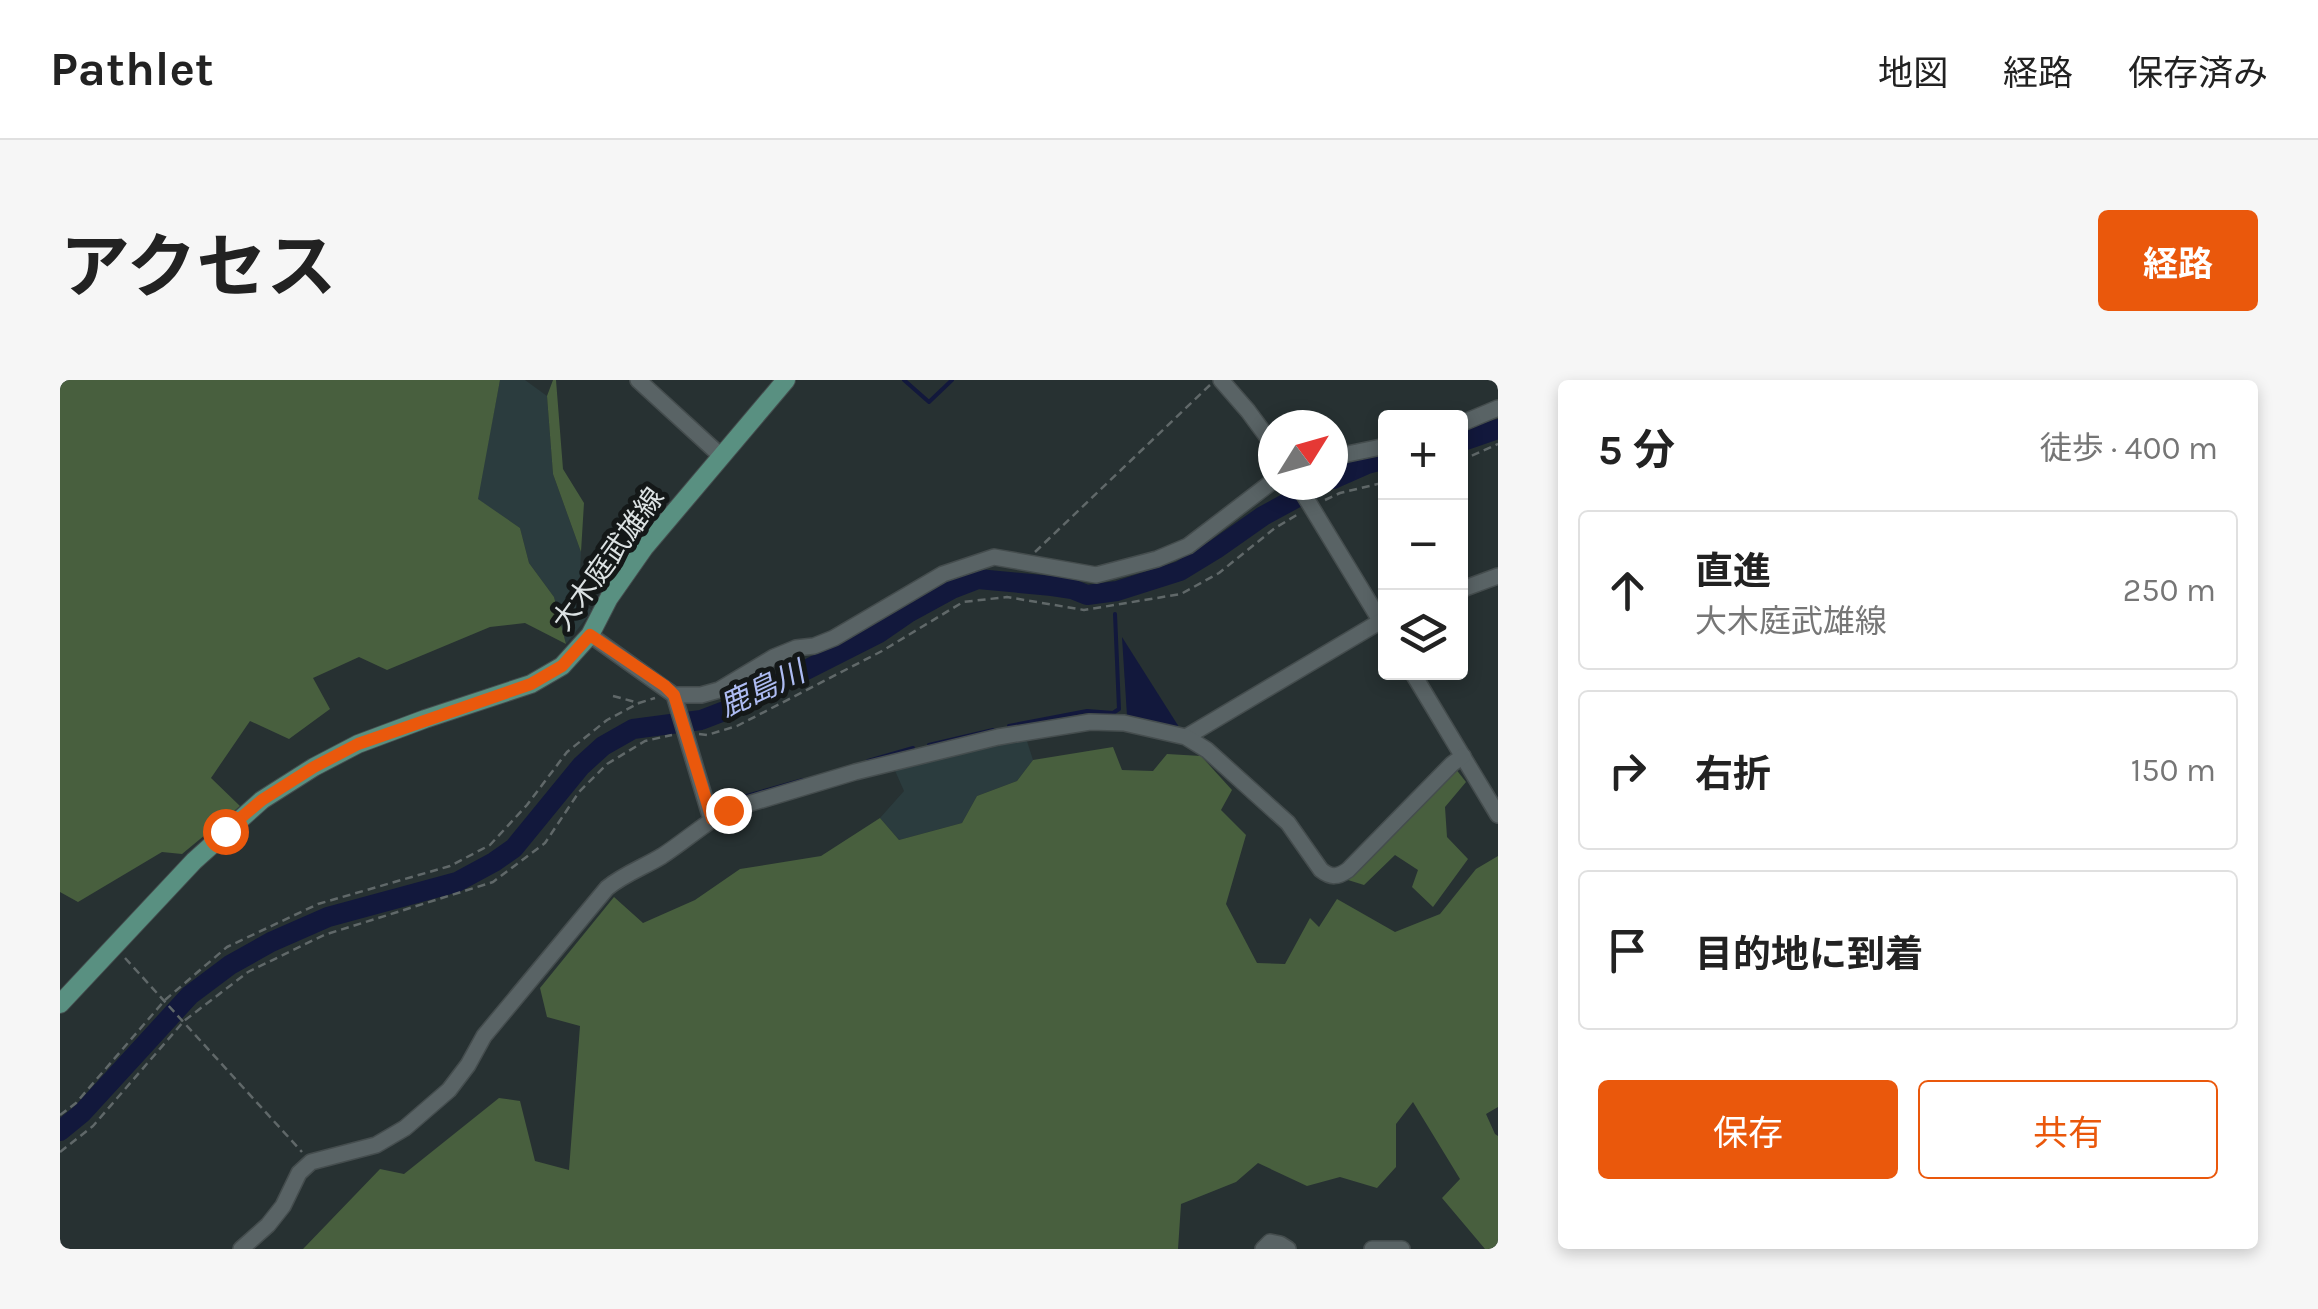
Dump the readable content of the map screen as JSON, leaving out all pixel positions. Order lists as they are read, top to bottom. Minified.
{"streets":{"main road":["大木庭武雄線"]},"water":["鹿島川"],"north":"top right","page":{"header":"Pathlet","nav":["地図","経路","保存済み"],"title":"アクセス","buttons":["経路",["保存","共有"]],"heading":["5 分","徒歩 · 400 m"],"map_buttons":["+","−"],"list":[["直進","大木庭武雄線","250 m"],["右折","150 m"],"目的地に到着"]}}
